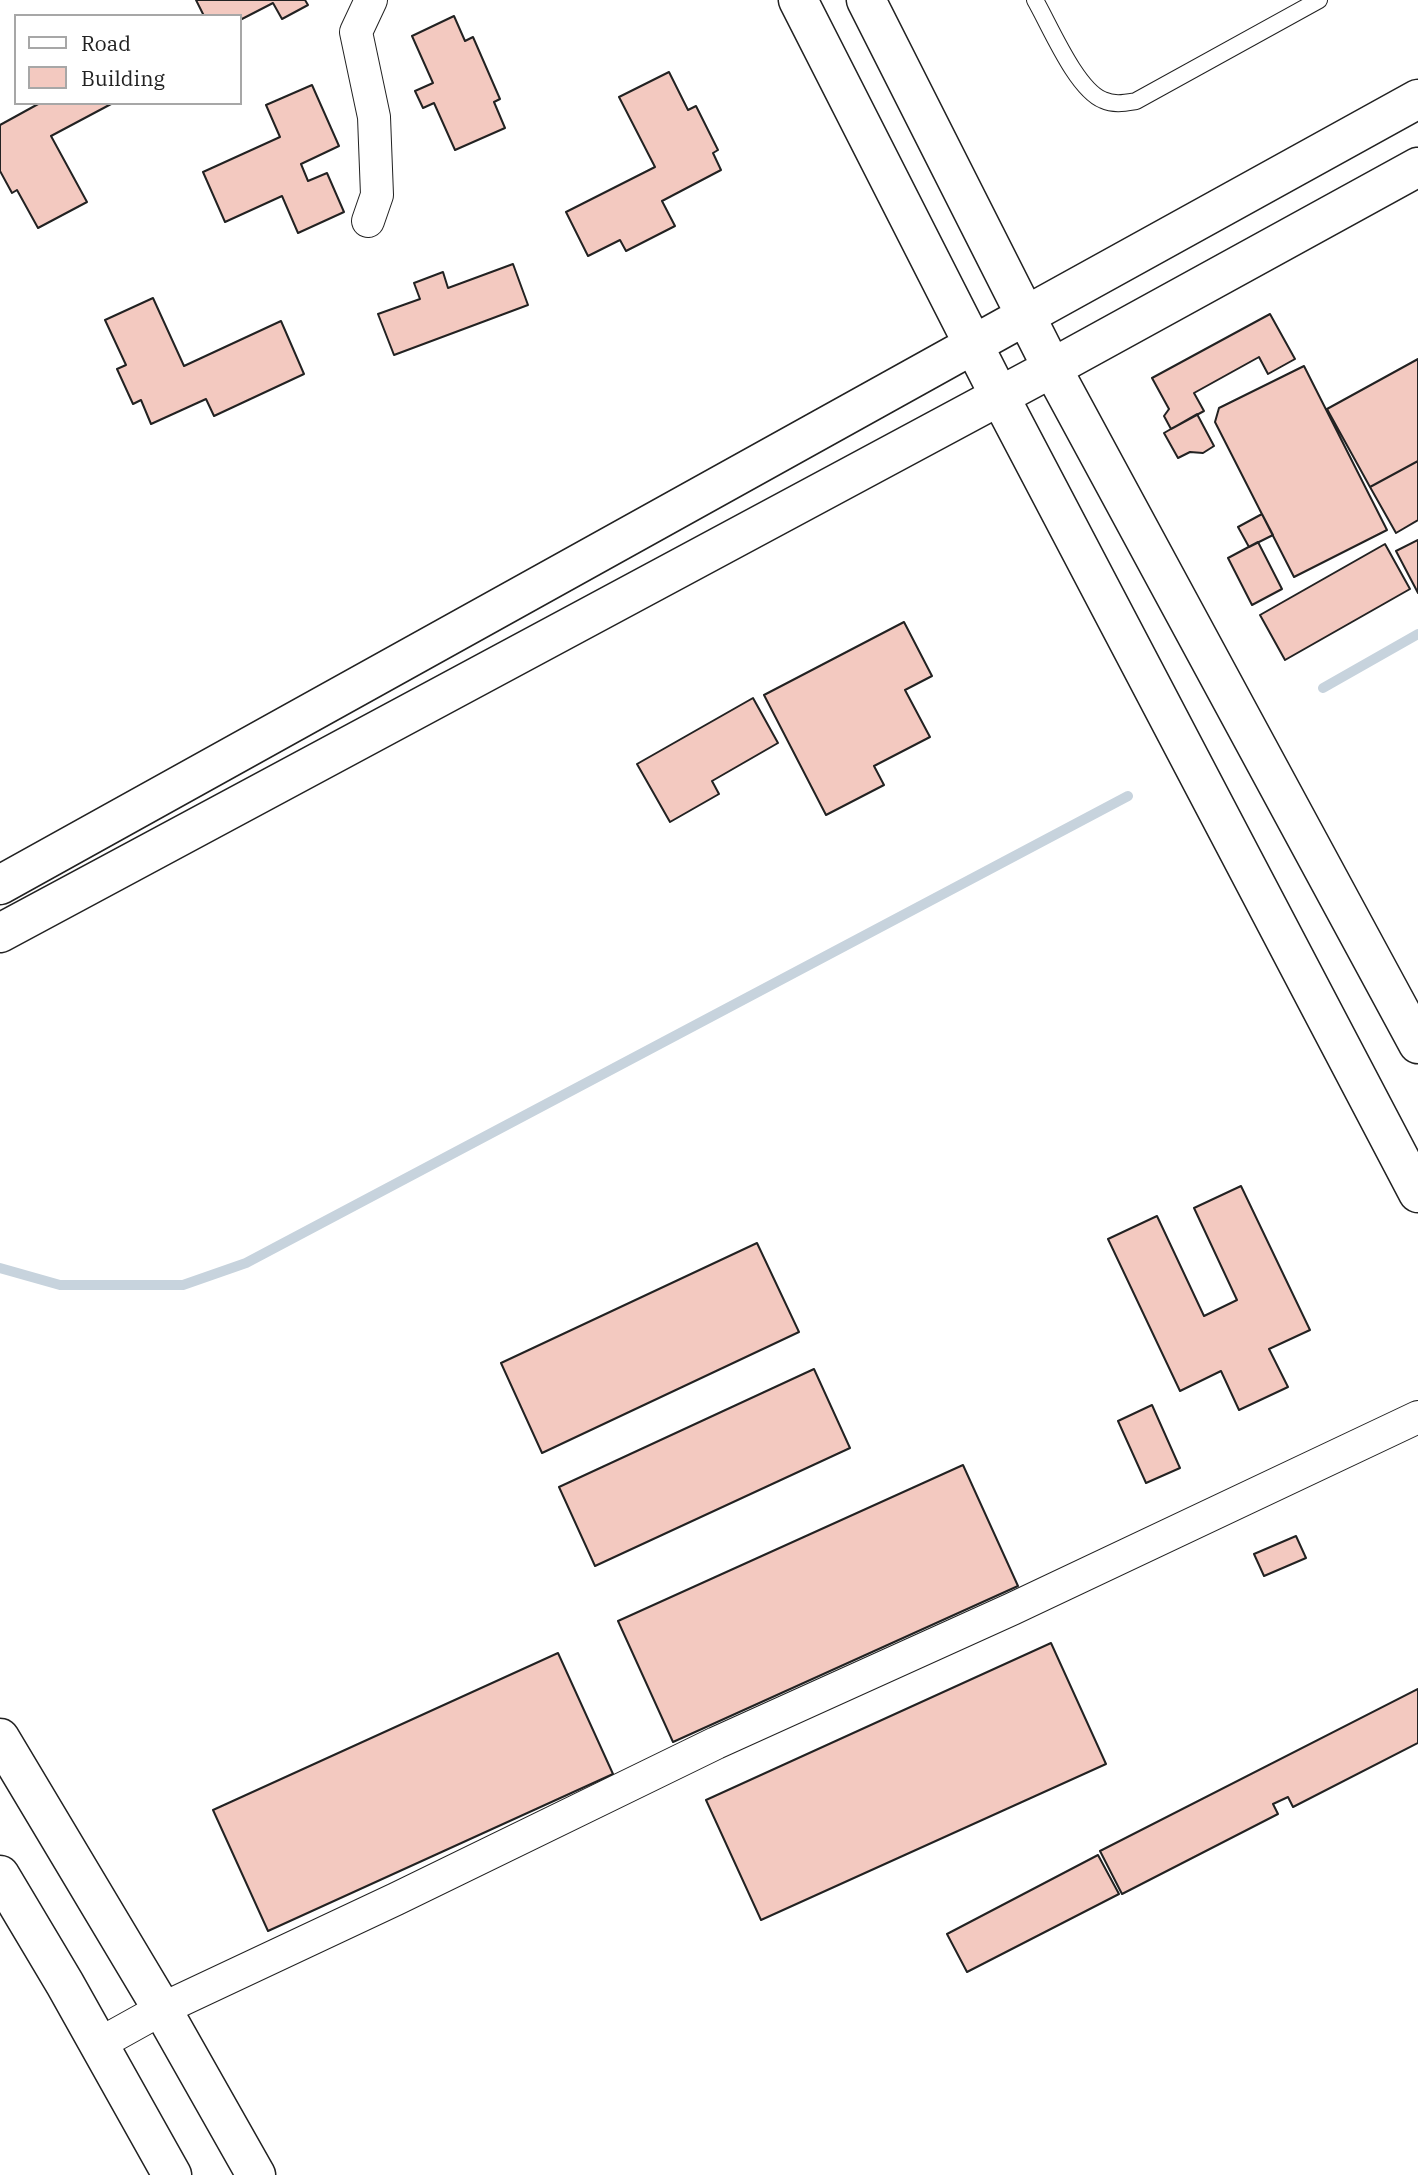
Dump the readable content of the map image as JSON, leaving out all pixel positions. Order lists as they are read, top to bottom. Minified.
{"legend":["Road","Building"]}
